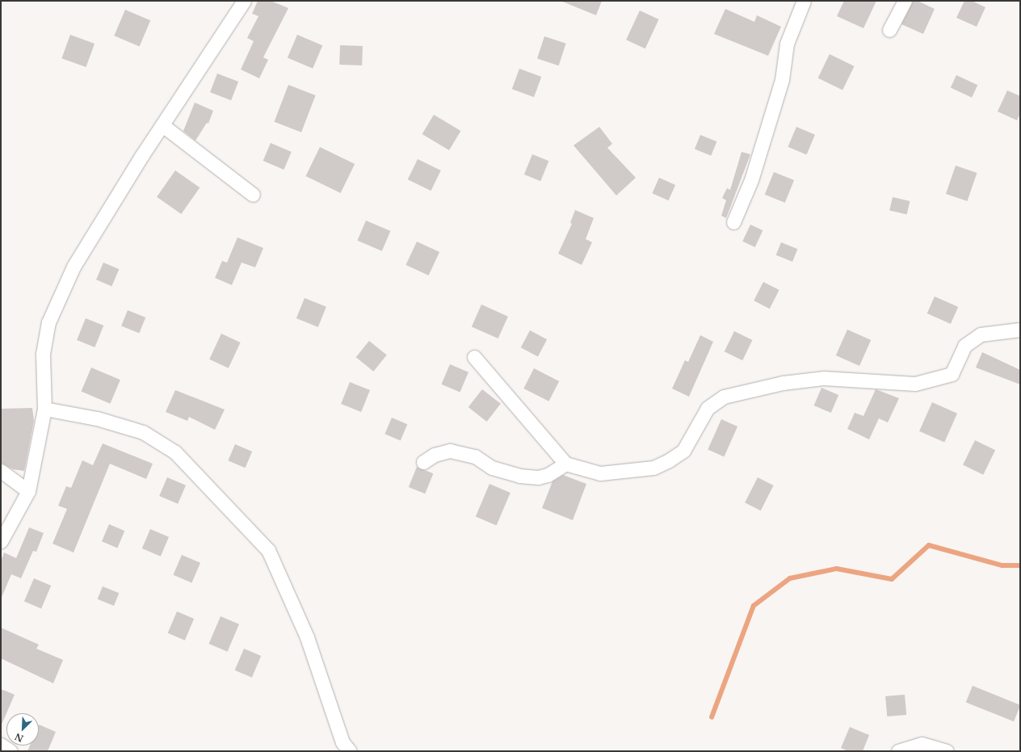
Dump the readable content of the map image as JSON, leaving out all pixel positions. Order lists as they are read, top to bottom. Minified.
{"north":"bottom left"}
